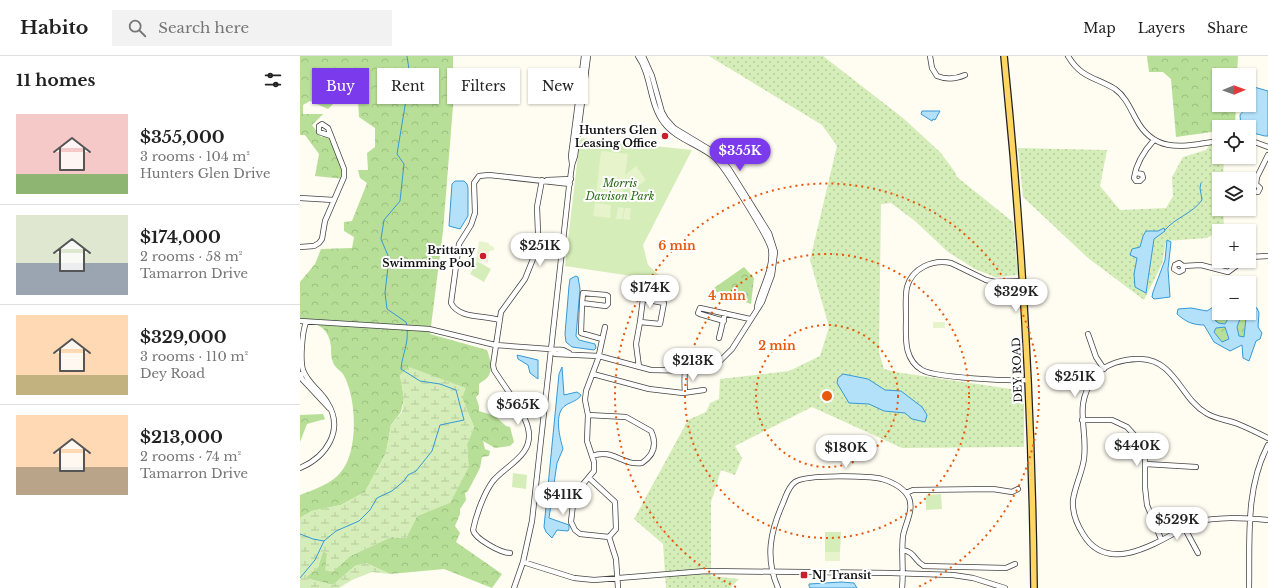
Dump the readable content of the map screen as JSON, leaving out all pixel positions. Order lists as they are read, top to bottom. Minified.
{"streets":{"main road":["DEY ROAD"]},"parks":["Morris Davison Park"],"places":{"other":["Hunters Glen Leasing Office","Brittany Swimming Pool"],"transit":["NJ Transit"]},"north":"right","page":{"header":"Habito","search":"Search here","nav":["Map","Layers","Share"],"heading":"11 homes","map_buttons":["+","−"],"chip":["Buy","Rent","Filters","New"],"list":[{"name":"$355,000","note":"3 rooms · 104 m² · Hunters Glen Drive"},{"name":"$174,000","note":"2 rooms · 58 m² · Tamarron Drive"},{"name":"$329,000","note":"3 rooms · 110 m² · Dey Road"},{"name":"$213,000","note":"2 rooms · 74 m² · Tamarron Drive"}],"price":["$355K","$251K","$174K","$329K","$213K","$251K","$565K","$440K","$180K","$411K","$529K"]},"rings":["6 min","4 min","2 min"]}
